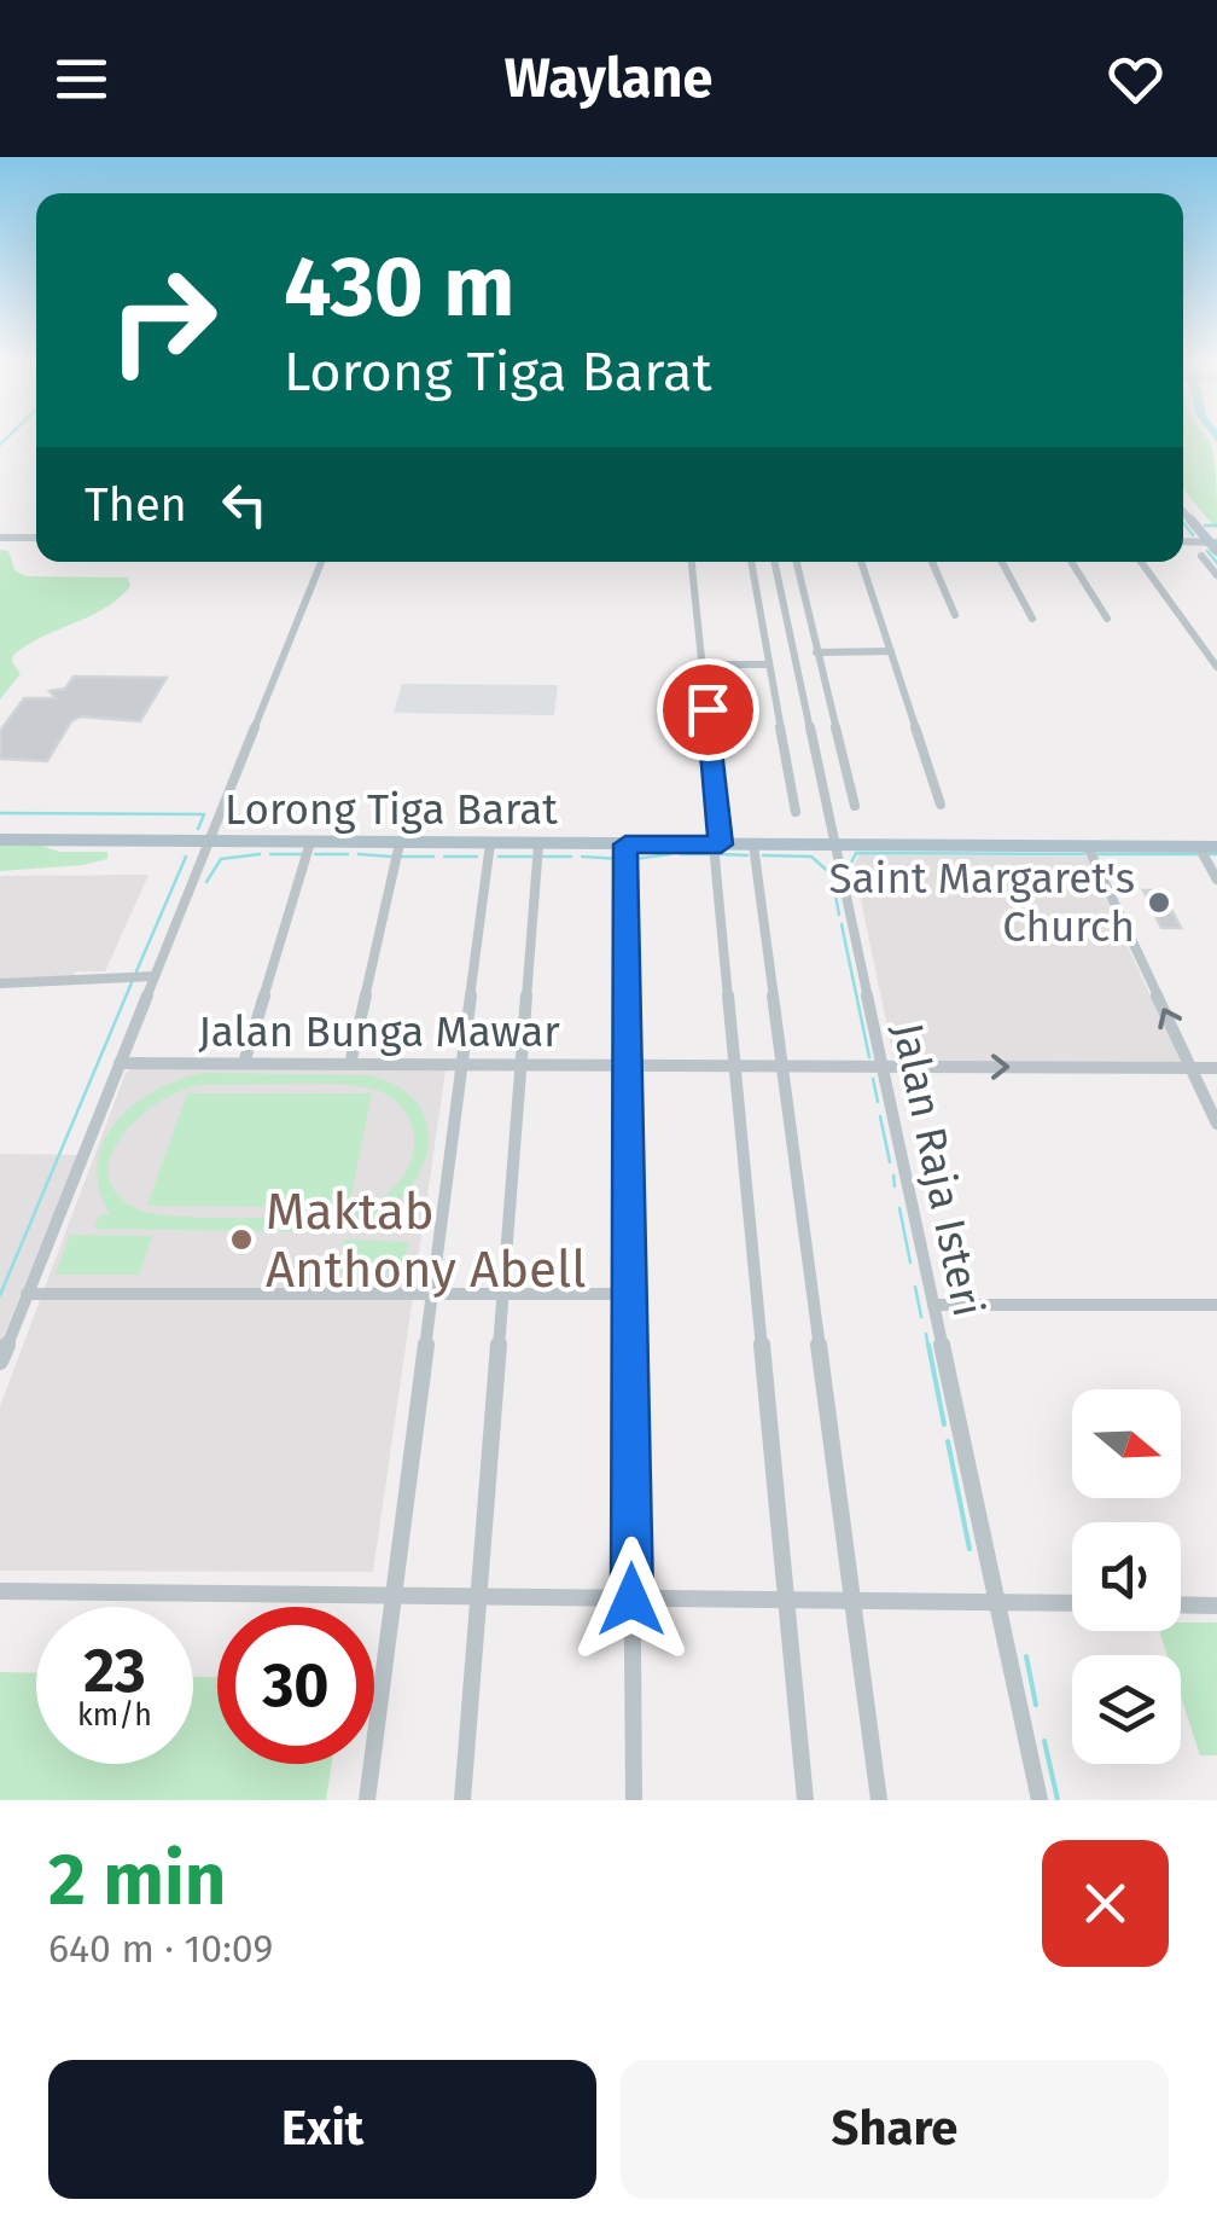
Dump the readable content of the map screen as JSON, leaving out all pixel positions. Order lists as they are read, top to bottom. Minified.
{"streets":{"main road":["Lorong Tiga Barat"],"street":["Jalan Bunga Mawar","Jalan Raja Isteri"]},"crossings":[["Lorong Tiga Barat","Jalan Raja Isteri"],["Jalan Bunga Mawar","Jalan Raja Isteri"]],"places":["Saint Margaret's Church","Maktab Anthony Abell"],"north":"right","page":{"header":"Waylane","turn":["430 m","Lorong Tiga Barat"],"then":"Then","speed":"23 km/h","limit":"30","heading":["2 min","640 m · 10:09"],"buttons":["Exit","Share"]}}
